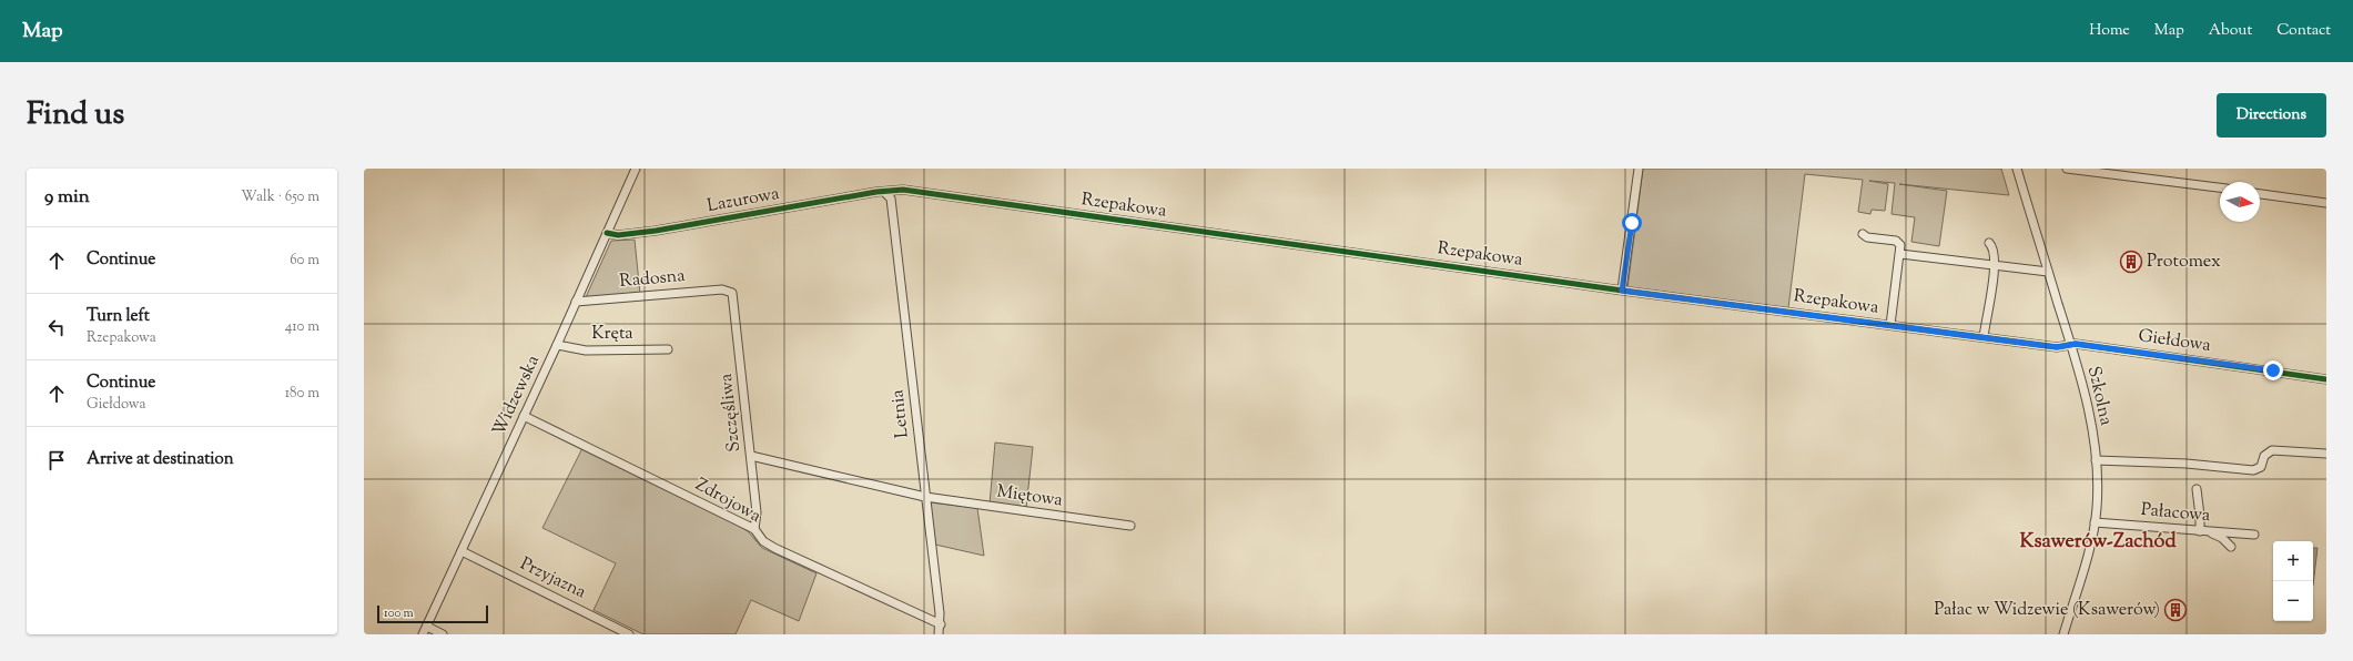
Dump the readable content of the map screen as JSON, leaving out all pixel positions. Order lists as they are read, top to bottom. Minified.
{"streets":{"street":["Lazurowa","Rzepakowa","Radosna","Kręta","Giełdowa","Widzewska","Szkolna","Szczęśliwa","Letnia","Miętowa","Zdrojowa","Pałacowa","Przyjazna"]},"crossings":[["Lazurowa","Rzepakowa"],["Lazurowa","Widzewska"],["Lazurowa","Letnia"],["Rzepakowa","Giełdowa"],["Rzepakowa","Szkolna"],["Rzepakowa","Letnia"],["Radosna","Widzewska"],["Radosna","Szczęśliwa"],["Kręta","Widzewska"],["Giełdowa","Szkolna"],["Widzewska","Zdrojowa"],["Widzewska","Przyjazna"],["Szkolna","Pałacowa"],["Szczęśliwa","Miętowa"],["Szczęśliwa","Zdrojowa"],["Letnia","Miętowa"],["Letnia","Zdrojowa"]],"districts":["Ksawerów-Zachód"],"places":{"building":["Protomex","Pałac w Widzewie (Ksawerów)"]},"scale_bar":"100 m","north":"right","page":{"header":"Map","nav":["Home","Map","About","Contact"],"title":"Find us","buttons":"Directions","heading":["9 min","Walk · 650 m"],"list":[["Continue","60 m"],["Turn left","Rzepakowa","410 m"],["Continue","Giełdowa","180 m"],"Arrive at destination"],"map_buttons":["+","−"],"scale":"100 m"}}
